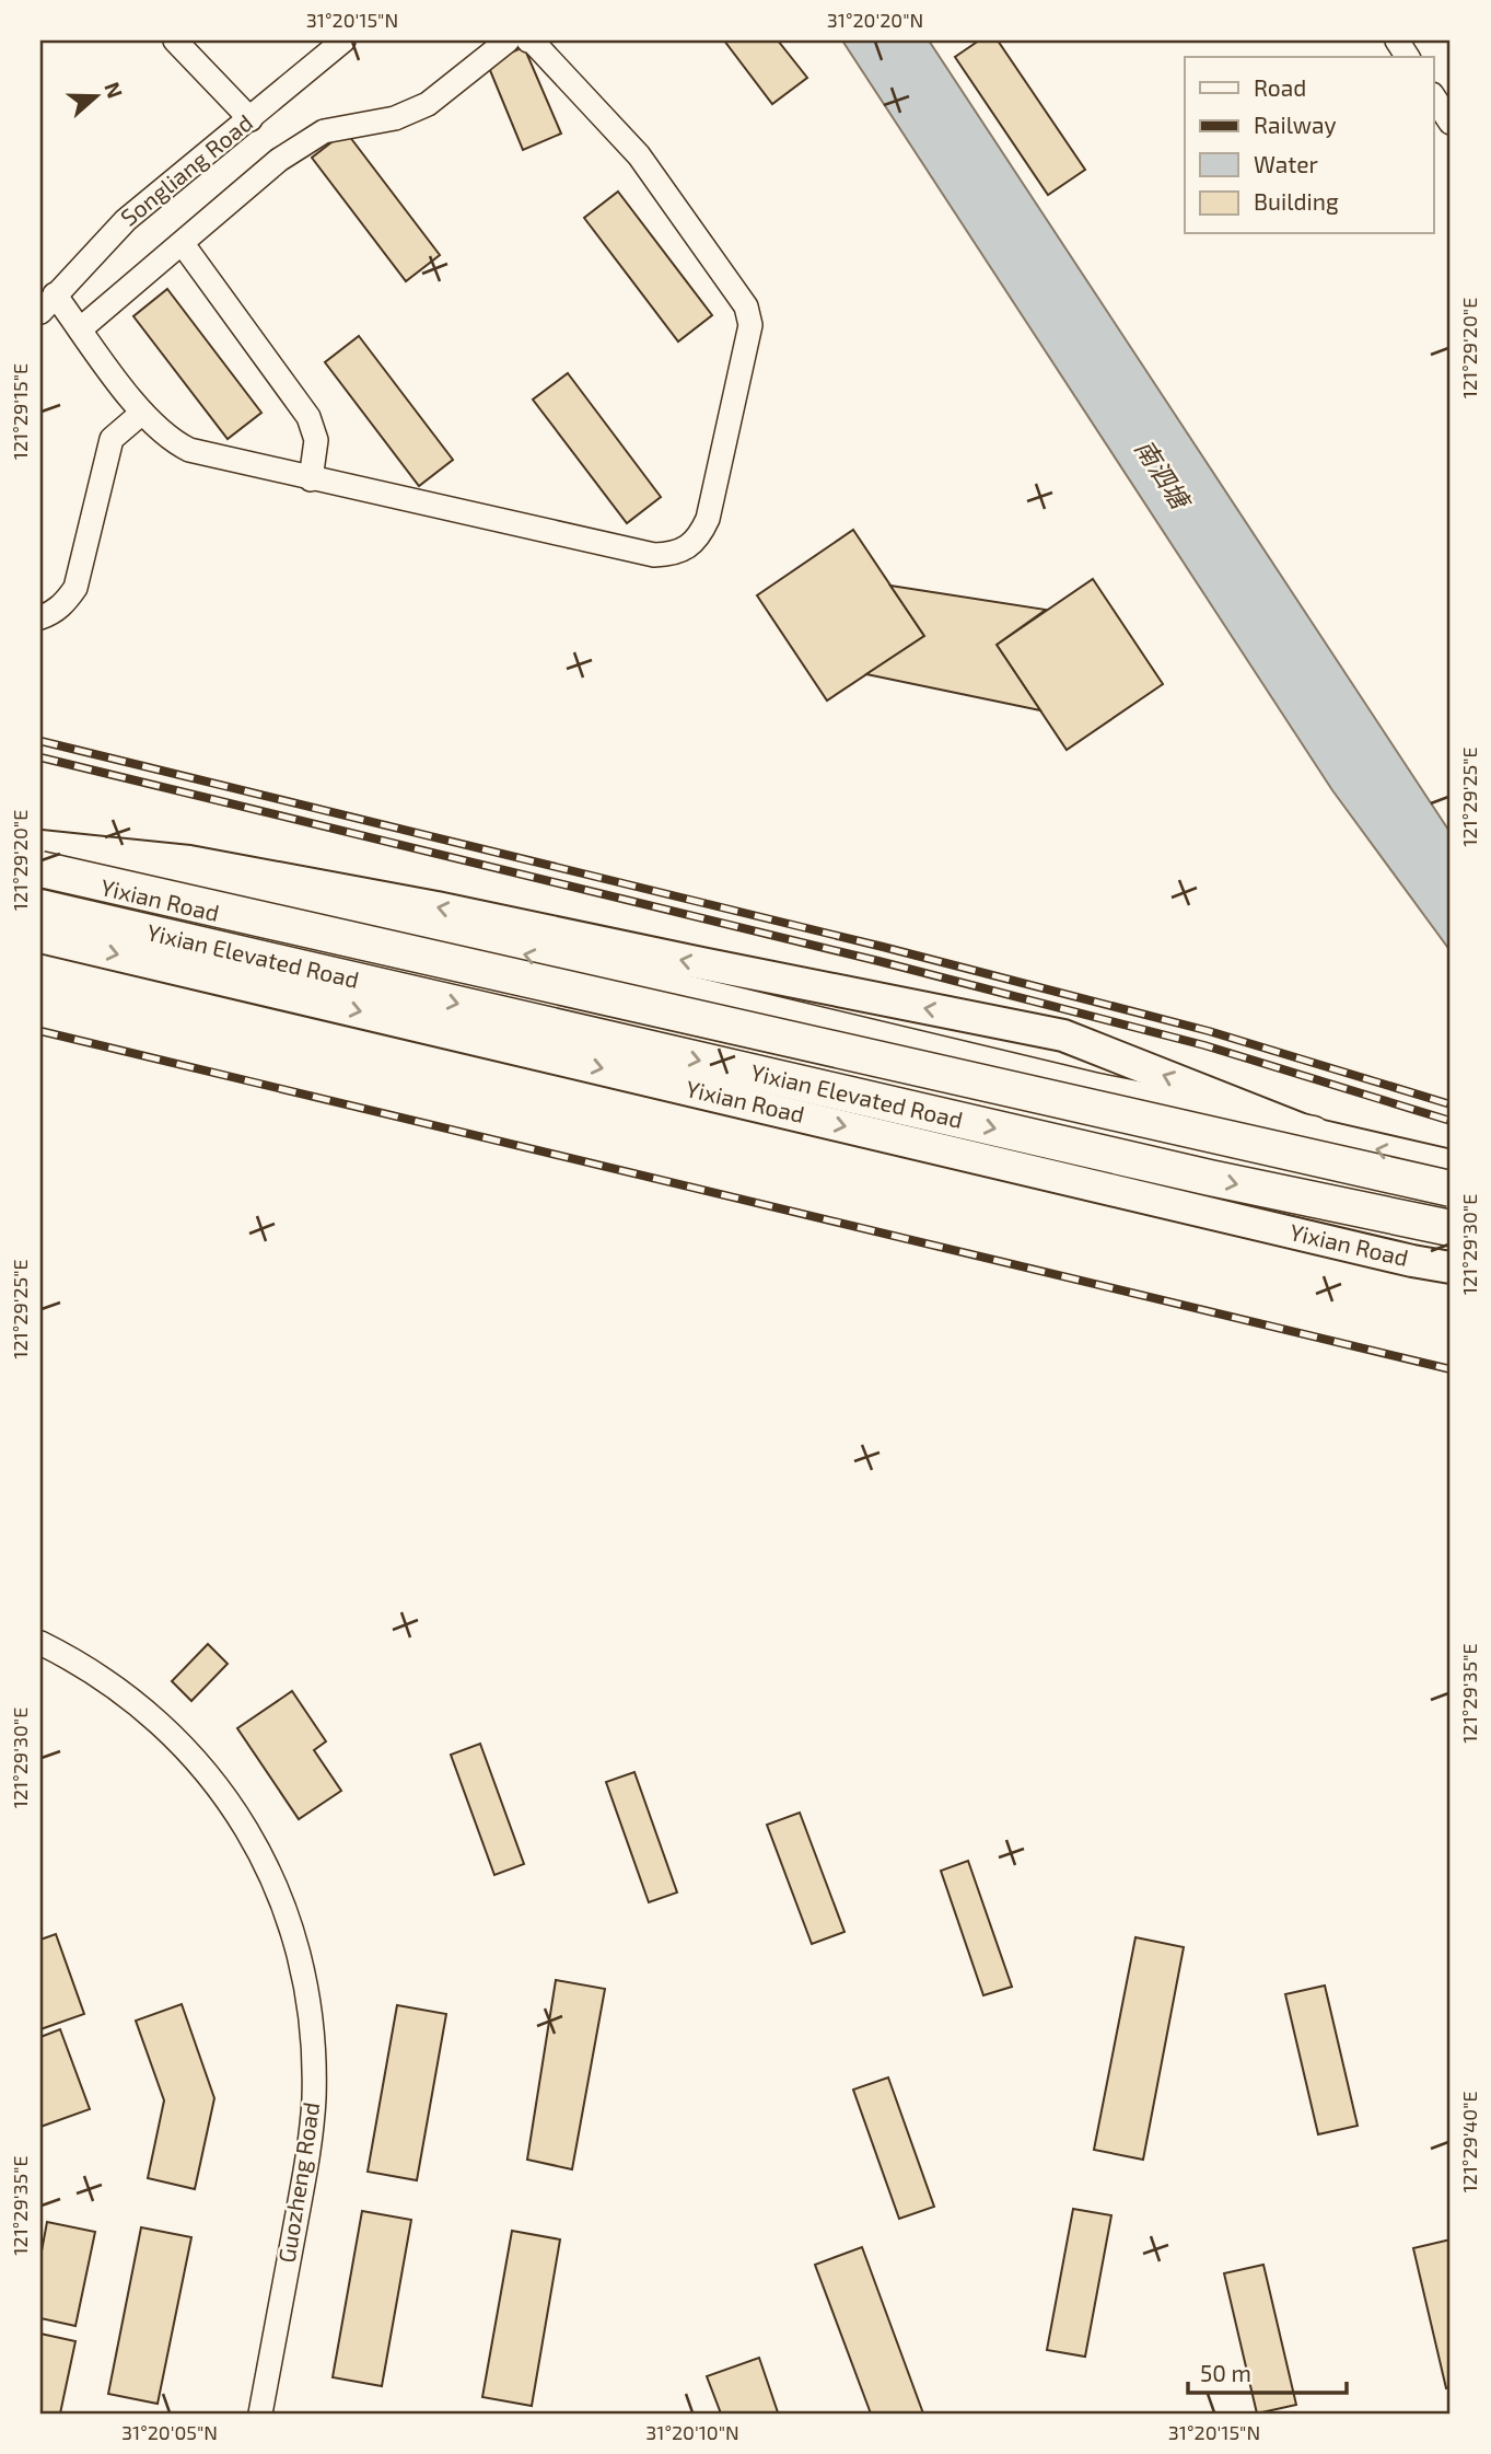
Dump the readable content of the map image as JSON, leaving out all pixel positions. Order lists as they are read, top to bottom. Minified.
{"streets":{"highway":["Yixian Elevated Road"],"main road":["Yixian Road"],"street":["Songliang Road","Guozheng Road"]},"crossings":[["Yixian Road","Yixian Elevated Road"]],"water":["南泗塘"],"legend":["Road","Railway","Water","Building"],"scale_bar":"50 m","north":"right","coordinates":["31°20'15\"N","31°20'20\"N","121°29'20\"E","121°29'15\"E","121°29'25\"E","121°29'30\"E","121°29'35\"E","121°29'40\"E","31°20'05\"N","31°20'10\"N"]}
